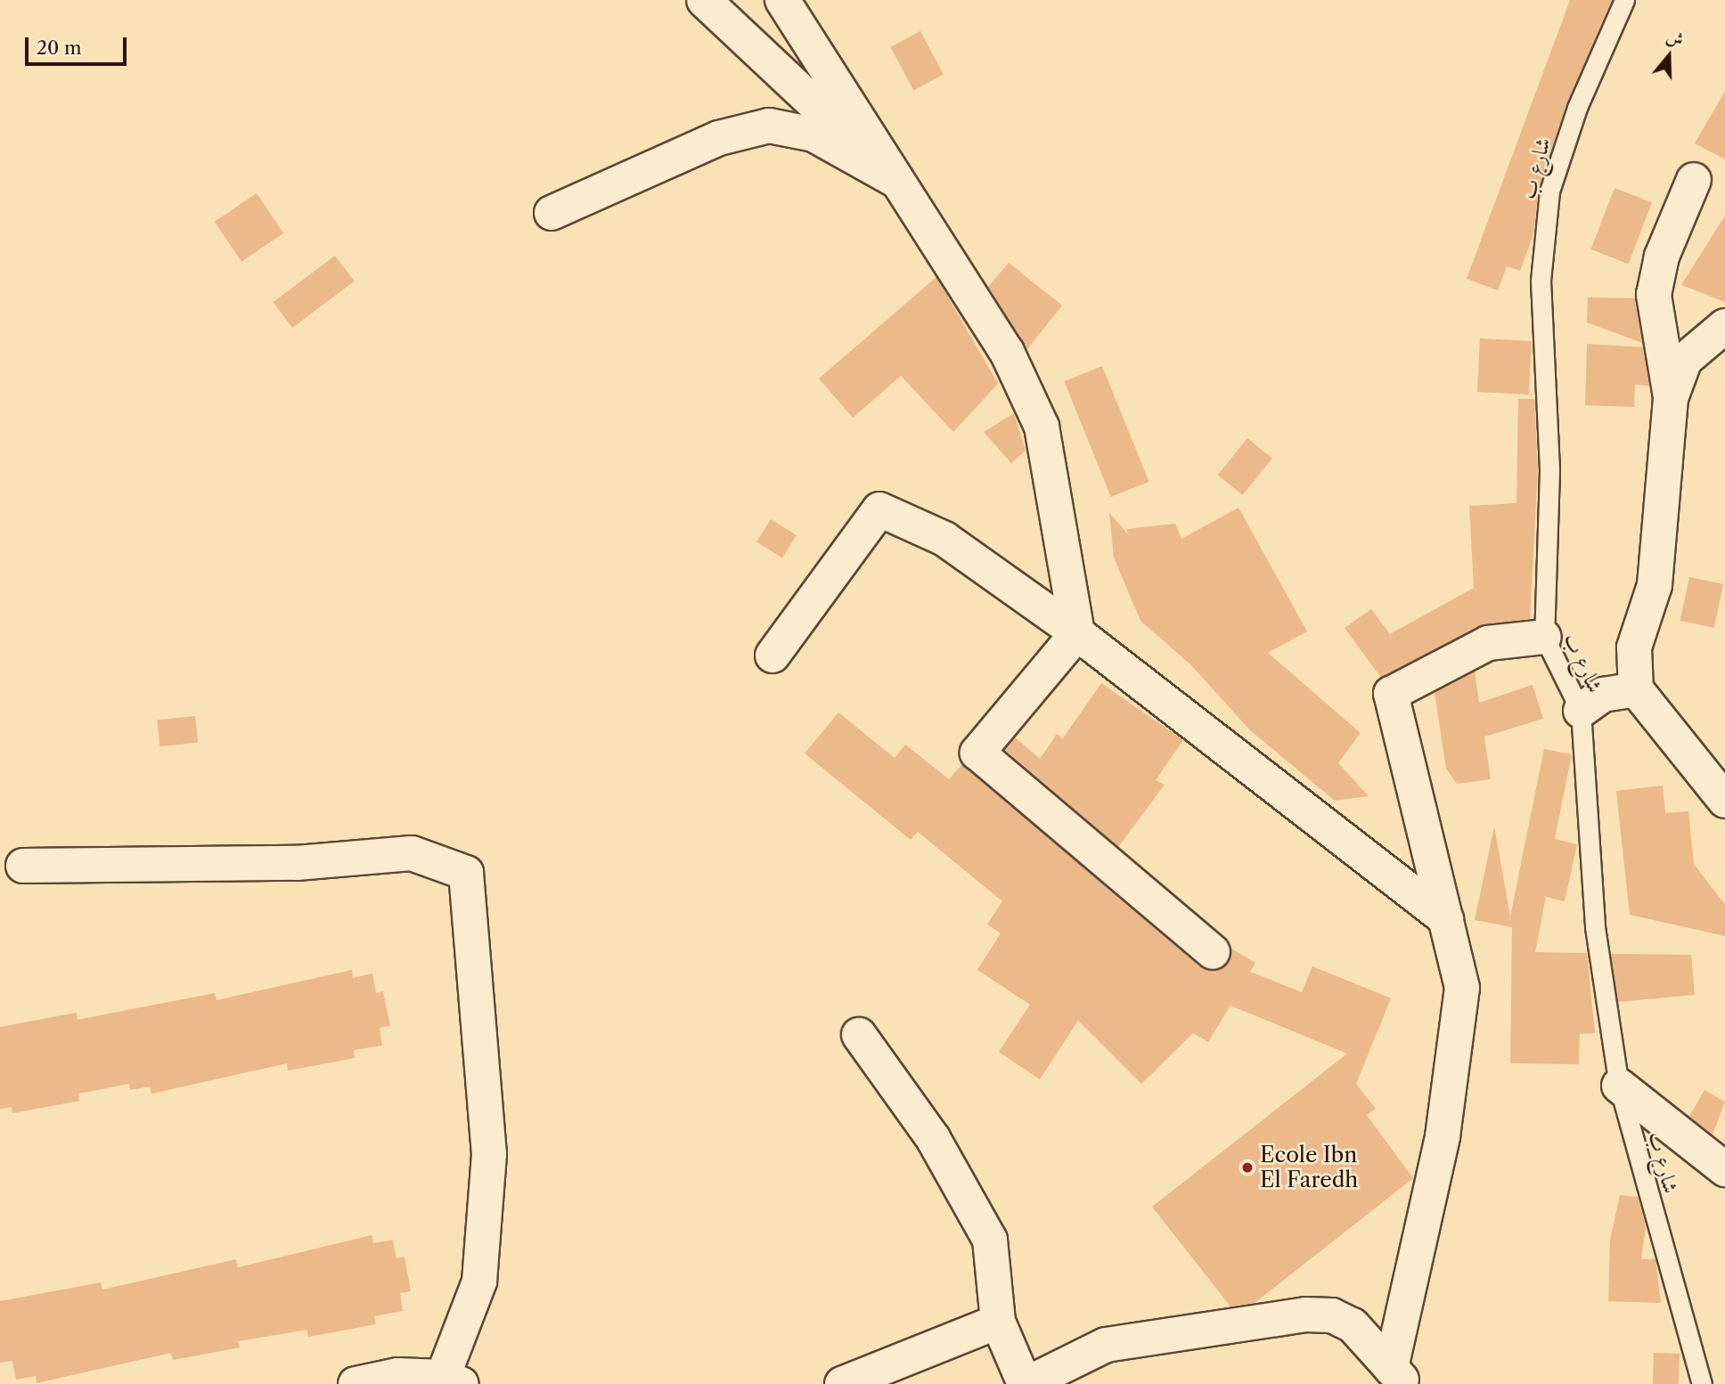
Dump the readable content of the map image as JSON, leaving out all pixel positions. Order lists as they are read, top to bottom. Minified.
{"streets":{"lane":["شارع ب"]},"places":["Ecole Ibn El Faredh"],"scale_bar":"20 m","north":"top"}
